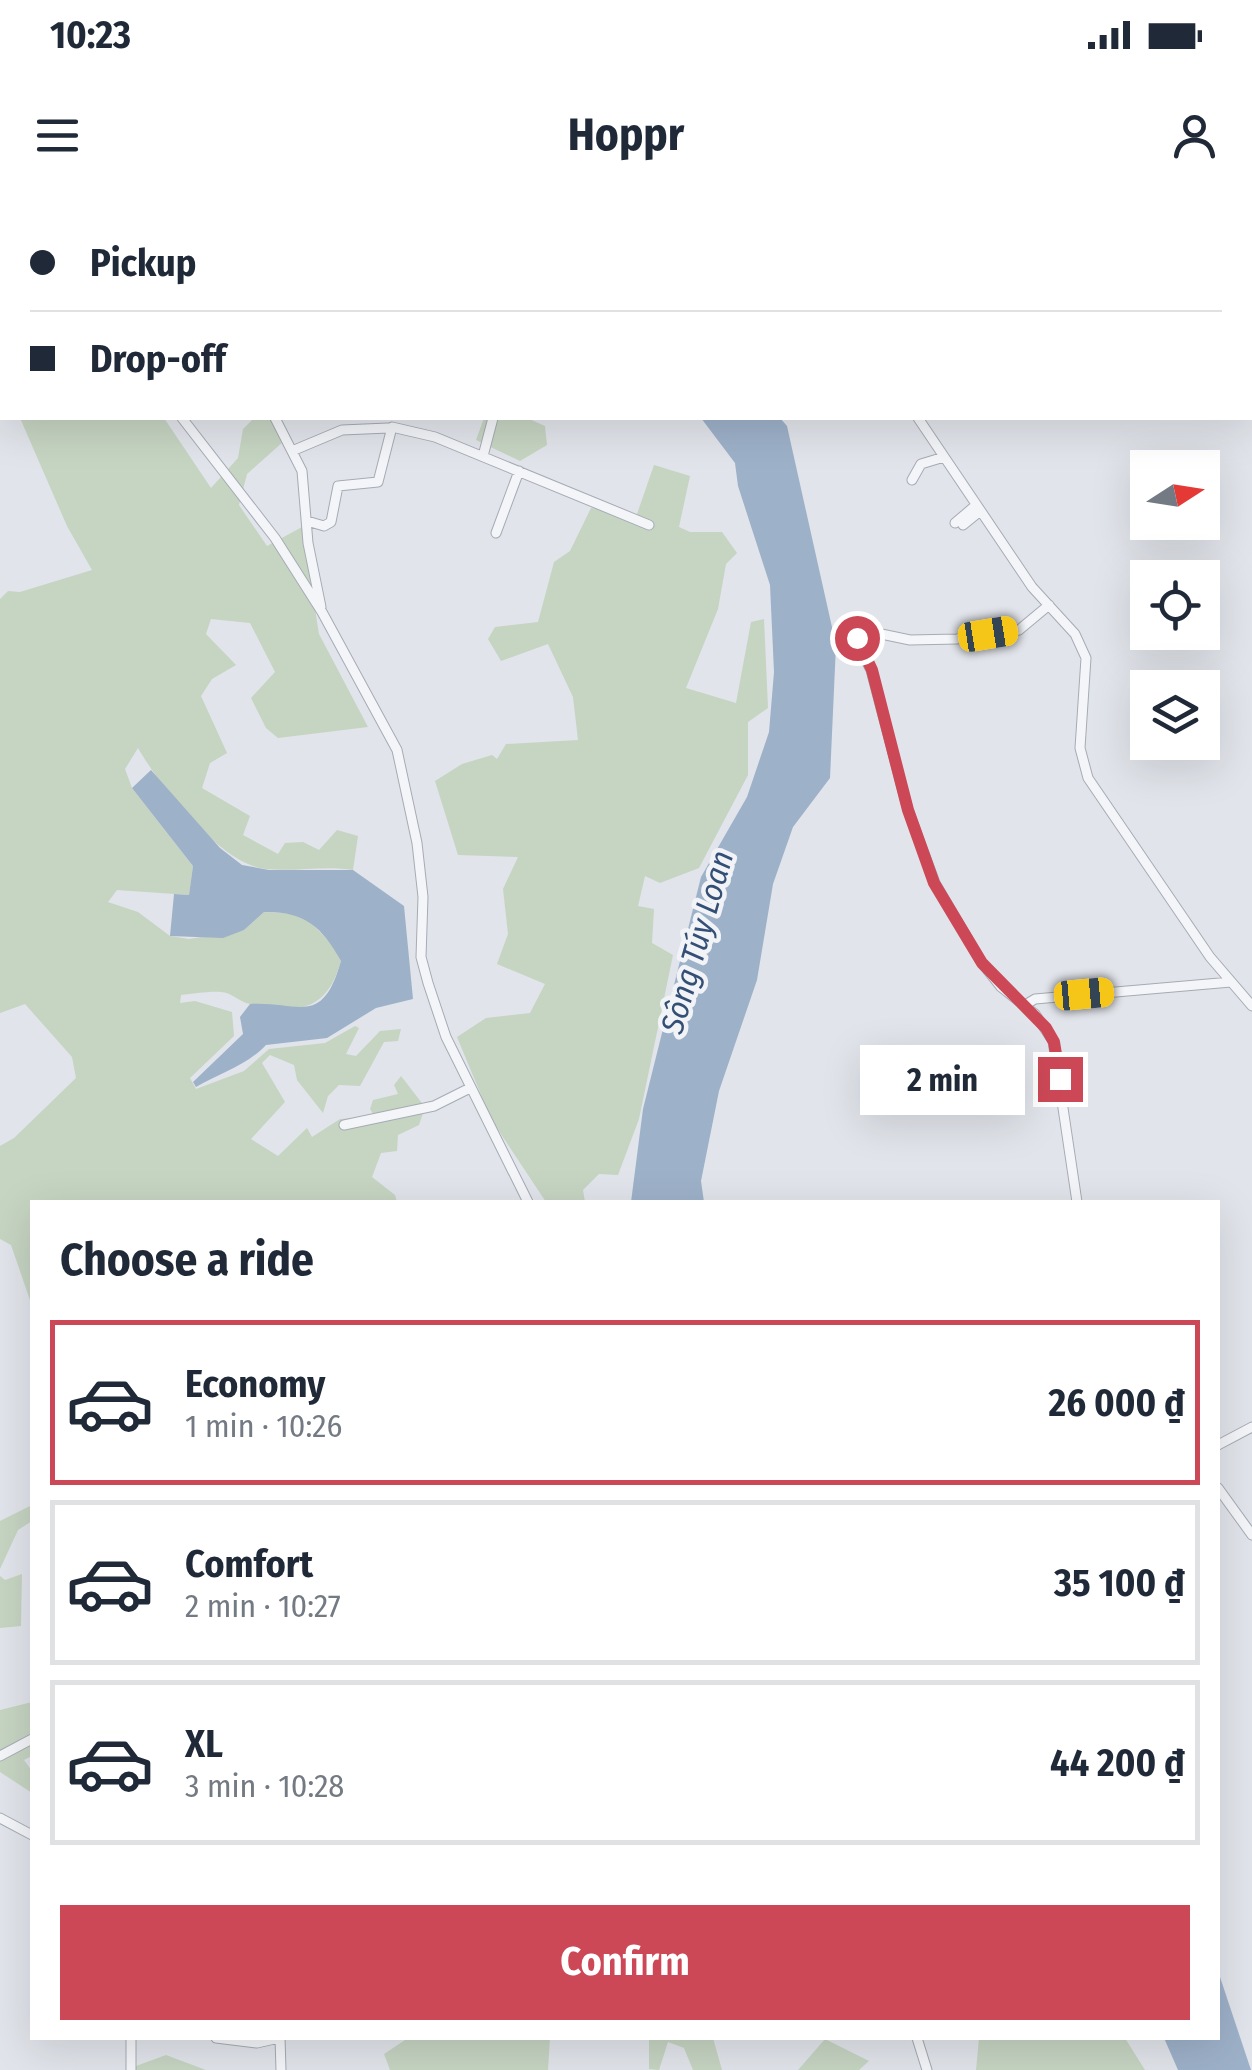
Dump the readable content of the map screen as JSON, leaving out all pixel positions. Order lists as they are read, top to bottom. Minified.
{"water":["Sông Túy Loan"],"north":"right","page":{"status":"10:23","header":"Hoppr","banner":["Pickup","Drop-off"],"bubble":"2 min","heading":"Choose a ride","list":[{"name":"Economy","note":"1 min · 10:26","value":"26 000 ₫"},{"name":"Comfort","note":"2 min · 10:27","value":"35 100 ₫"},{"name":"XL","note":"3 min · 10:28","value":"44 200 ₫"}],"buttons":"Confirm"}}
